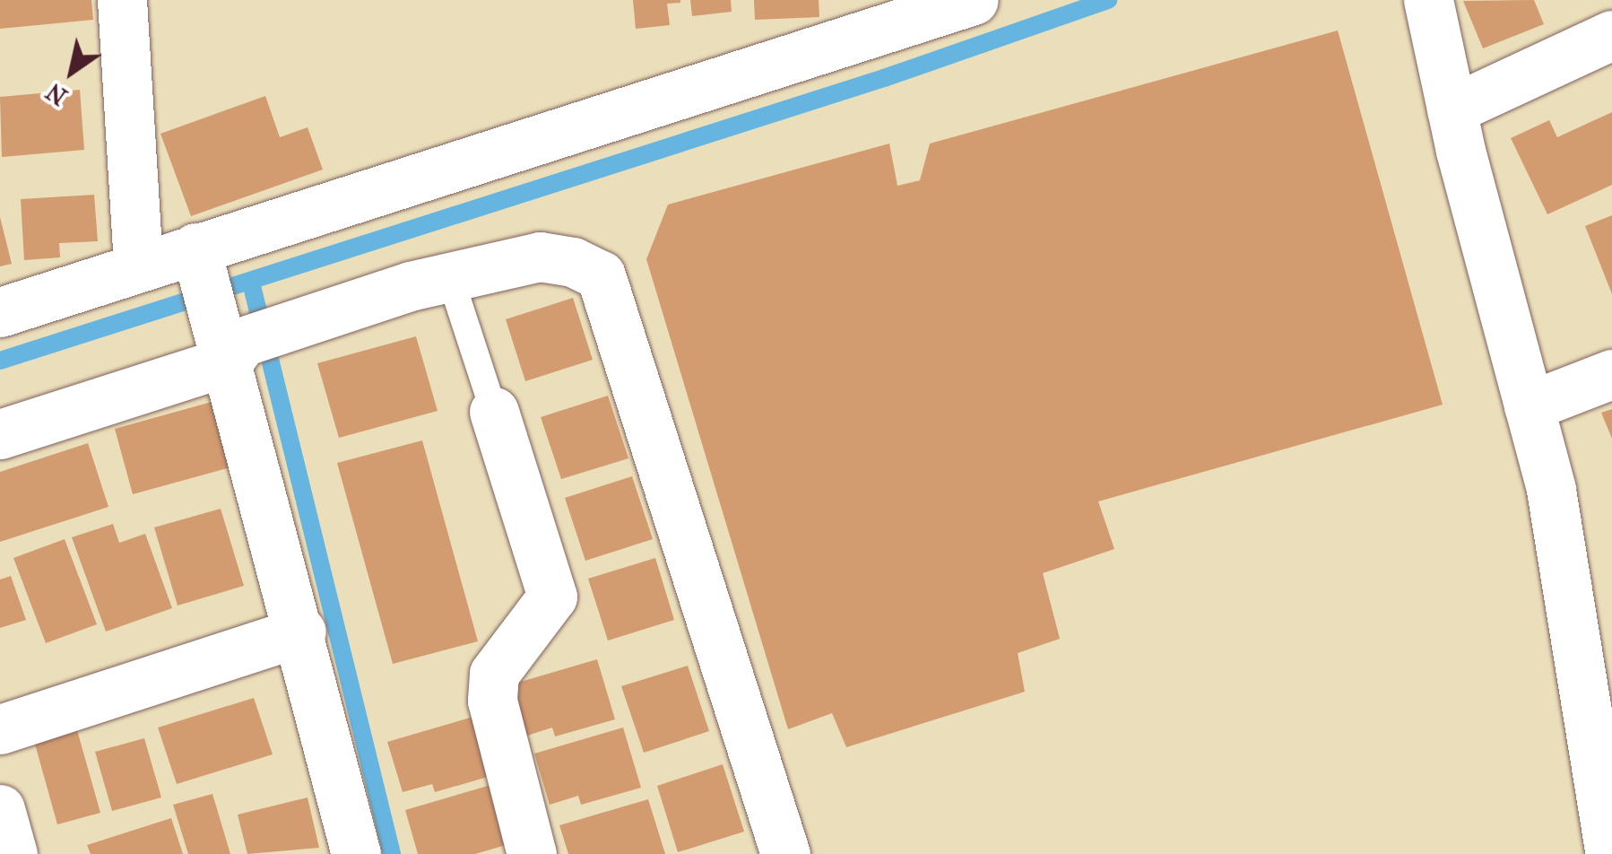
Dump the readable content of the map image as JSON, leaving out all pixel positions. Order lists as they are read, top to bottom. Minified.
{"north":"bottom left"}
